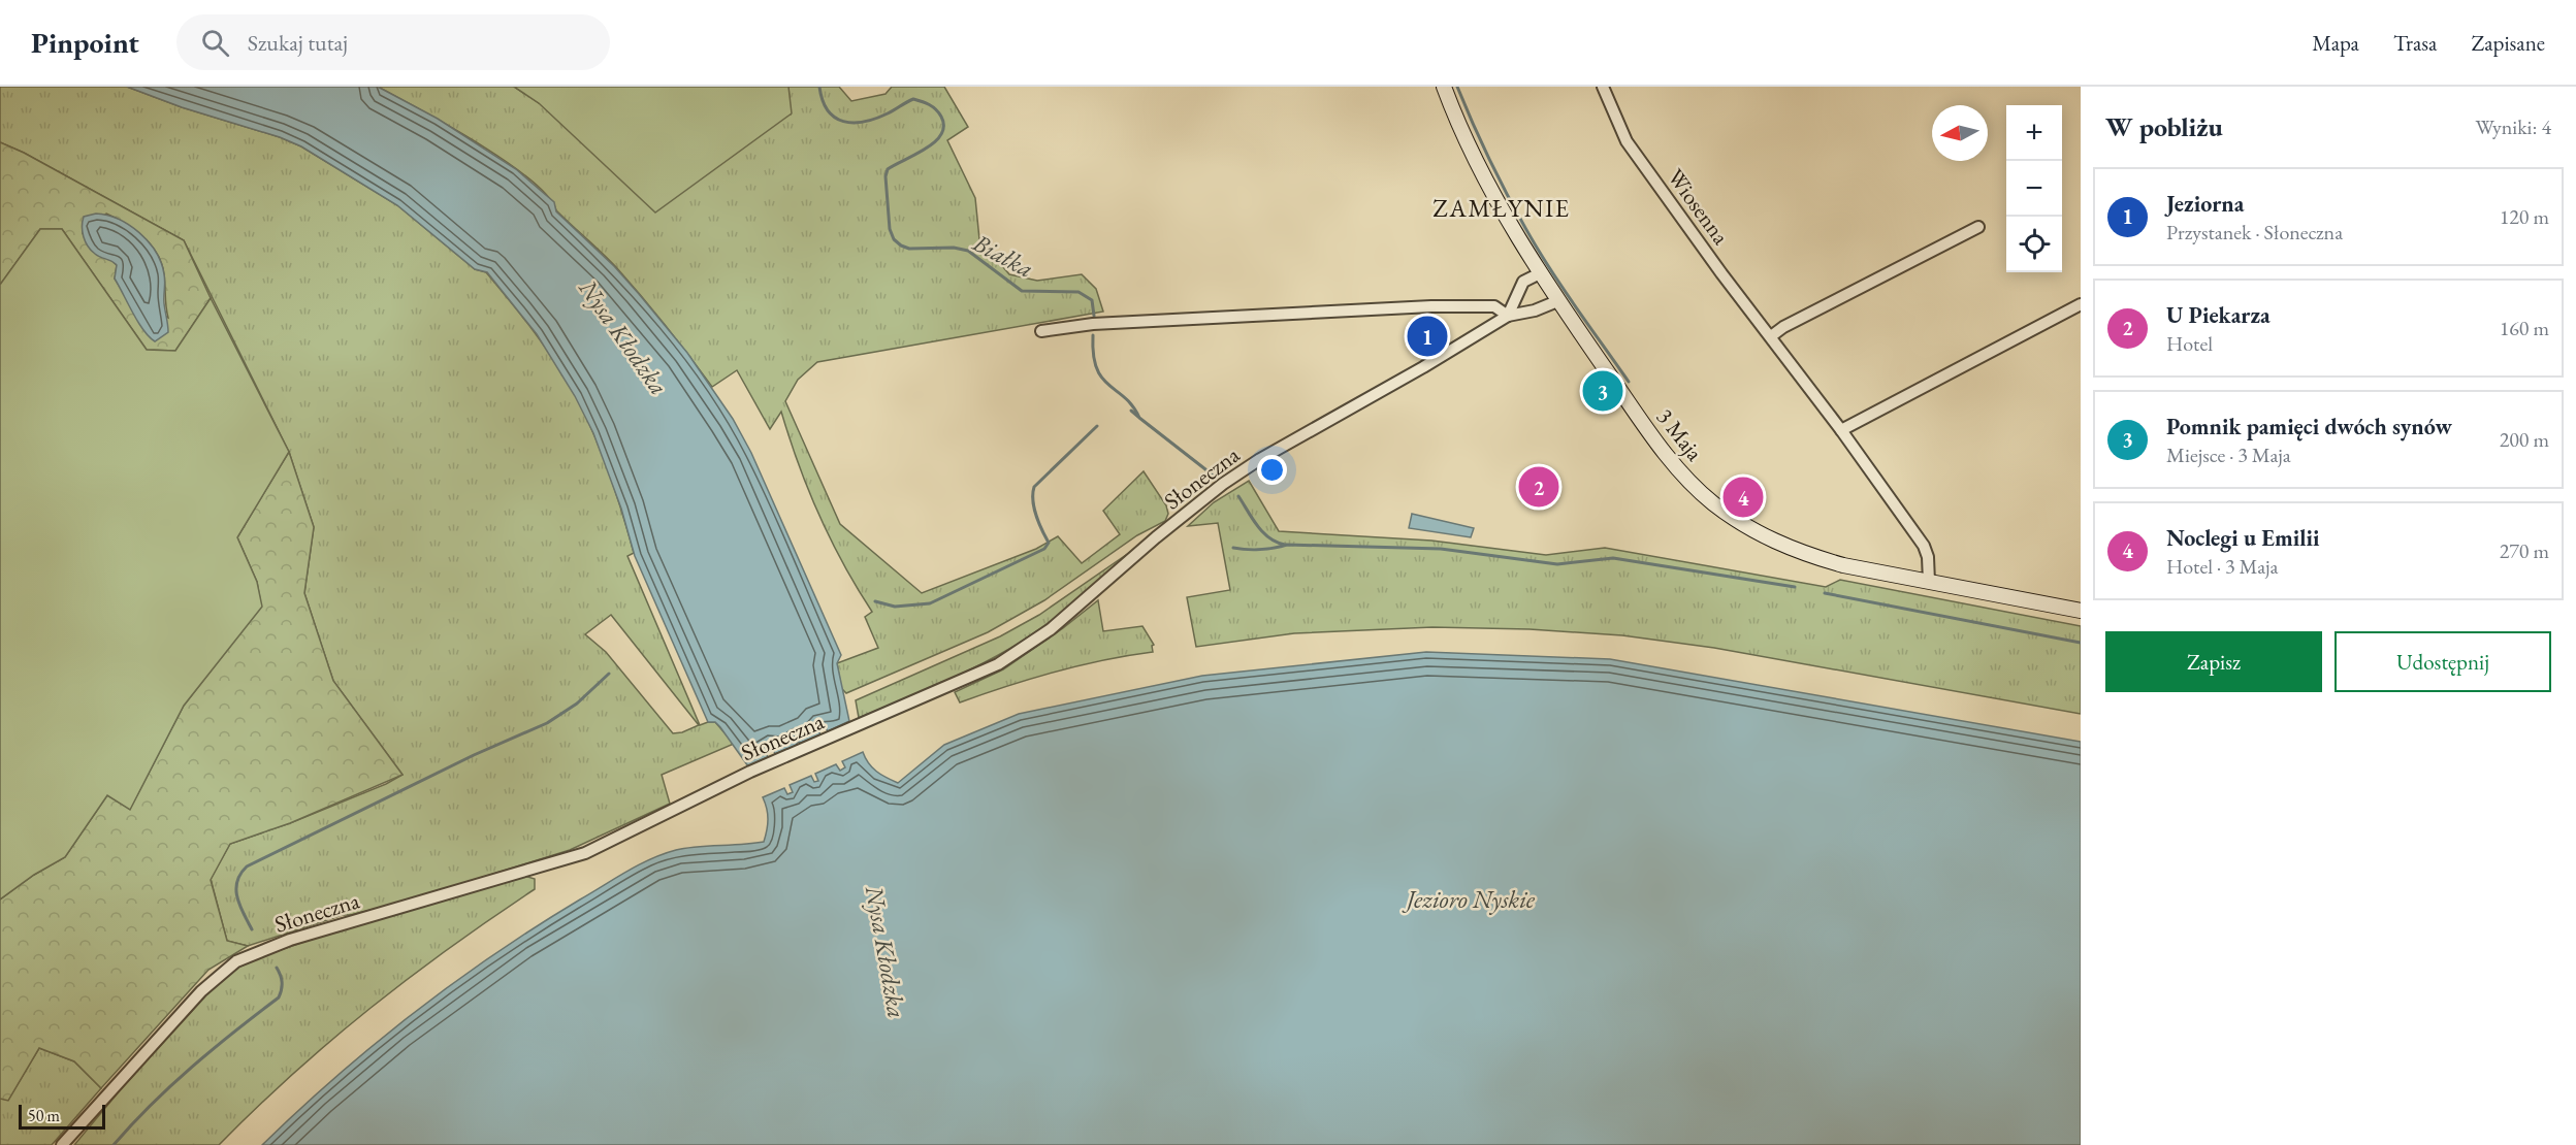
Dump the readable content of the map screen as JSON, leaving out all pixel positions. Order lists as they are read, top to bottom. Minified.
{"streets":{"street":["Wiosenna","3 Maja","Słoneczna"]},"crossings":[["Wiosenna","3 Maja"],["3 Maja","Słoneczna"]],"districts":["ZAMŁYNIE"],"water":["Białka","Nysa Kłodzka","Jezioro Nyskie"],"scale_bar":"50 m","north":"left","page":{"header":"Pinpoint","search":"Szukaj tutaj","nav":["Mapa","Trasa","Zapisane"],"heading":["W pobliżu","Wyniki: 4"],"map_buttons":["+","−"],"list":[{"mark":"1","name":"Jeziorna","note":"Przystanek · Słoneczna","value":"120 m"},{"mark":"2","name":"U Piekarza","note":"Hotel","value":"160 m"},{"mark":"3","name":"Pomnik pamięci dwóch synów","note":"Miejsce · 3 Maja","value":"200 m"},{"mark":"4","name":"Noclegi u Emilii","note":"Hotel · 3 Maja","value":"270 m"}],"pins":["1","3","2","4"],"buttons":["Zapisz","Udostępnij"],"scale":"50 m"}}
